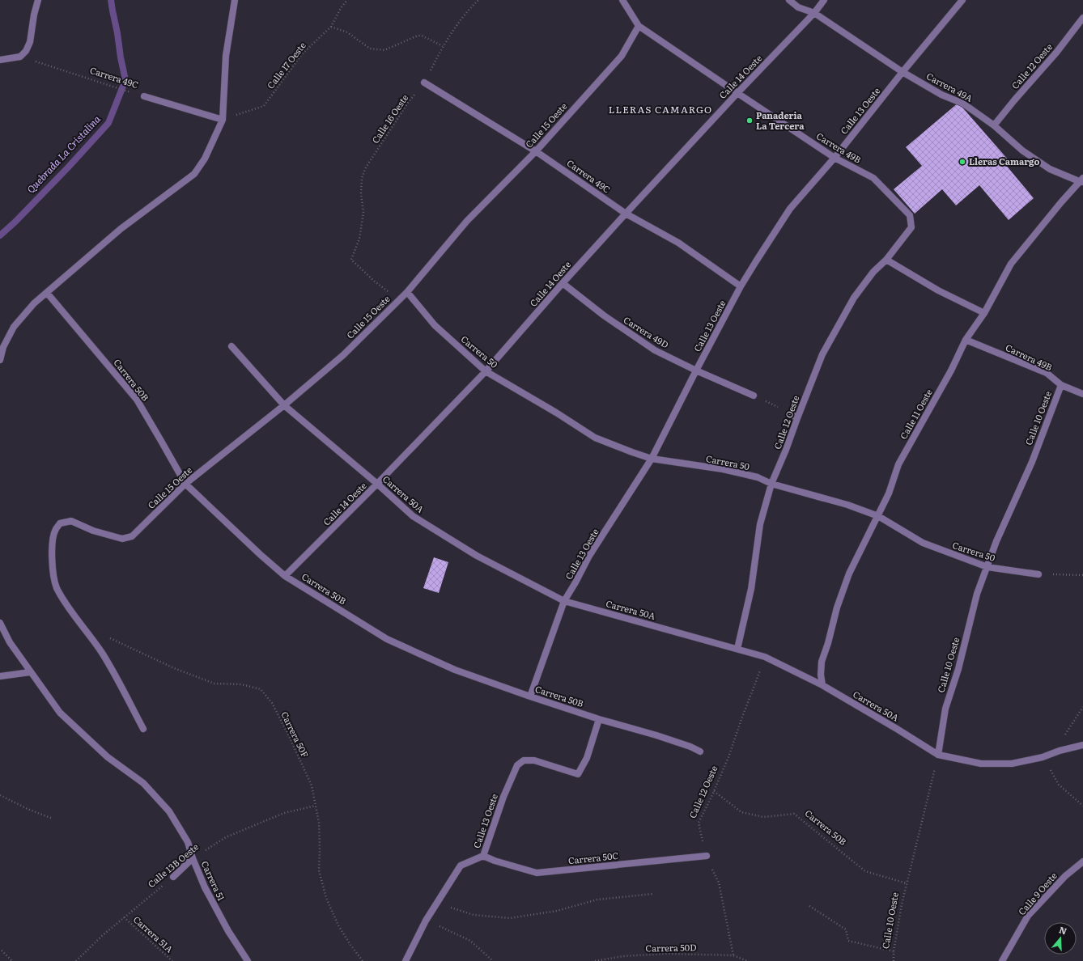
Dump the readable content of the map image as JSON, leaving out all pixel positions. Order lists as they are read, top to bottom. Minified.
{"streets":{"street":["Calle 12 Oeste","Calle 14 Oeste","Carrera 49C","Carrera 49A","Calle 13 Oeste","Calle 15 Oeste","Carrera 49B","Carrera 49D","Carrera 50","Carrera 50B","Calle 11 Oeste","Calle 10 Oeste","Carrera 50A","Carrera 50C","Calle 13B Oeste","Carrera 51","Calle 9 Oeste"],"path":["Calle 17 Oeste","Calle 16 Oeste","Carrera 50F","Carrera 51A","Carrera 50D"]},"crossings":[["Calle 17 Oeste","Carrera 49C"],["Calle 12 Oeste","Carrera 49A"],["Calle 12 Oeste","Carrera 49B"],["Calle 12 Oeste","Carrera 50"],["Calle 12 Oeste","Carrera 50B"],["Calle 12 Oeste","Carrera 50A"],["Calle 12 Oeste","Carrera 50C"],["Calle 12 Oeste","Carrera 50D"],["Calle 14 Oeste","Carrera 49C"],["Calle 14 Oeste","Carrera 49A"],["Calle 14 Oeste","Carrera 49B"],["Calle 14 Oeste","Carrera 49D"],["Calle 14 Oeste","Carrera 50"],["Calle 14 Oeste","Carrera 50B"],["Calle 14 Oeste","Carrera 50A"],["Carrera 49C","Calle 13 Oeste"],["Carrera 49C","Calle 16 Oeste"],["Carrera 49C","Calle 15 Oeste"],["Carrera 49A","Calle 13 Oeste"],["Carrera 49A","Calle 11 Oeste"],["Calle 13 Oeste","Carrera 49B"],["Calle 13 Oeste","Carrera 49D"],["Calle 13 Oeste","Carrera 50"],["Calle 13 Oeste","Carrera 50B"],["Calle 13 Oeste","Carrera 50A"],["Calle 13 Oeste","Carrera 50C"],["Calle 16 Oeste","Calle 15 Oeste"],["Calle 15 Oeste","Carrera 49B"],["Calle 15 Oeste","Carrera 50"],["Calle 15 Oeste","Carrera 50B"],["Calle 15 Oeste","Carrera 50A"],["Calle 15 Oeste","Carrera 50F"],["Carrera 49B","Calle 11 Oeste"],["Carrera 49B","Calle 10 Oeste"],["Carrera 50","Calle 11 Oeste"],["Carrera 50","Calle 10 Oeste"],["Carrera 50B","Calle 10 Oeste"],["Calle 11 Oeste","Carrera 50A"],["Calle 10 Oeste","Carrera 50A"],["Carrera 50F","Calle 13B Oeste"],["Calle 13B Oeste","Carrera 51"],["Calle 13B Oeste","Carrera 51A"]],"districts":["LLERAS CAMARGO"],"water":["Quebrada La Cristalina"],"places":["Panaderia La Tercera","Lleras Camargo"],"north":"top"}
